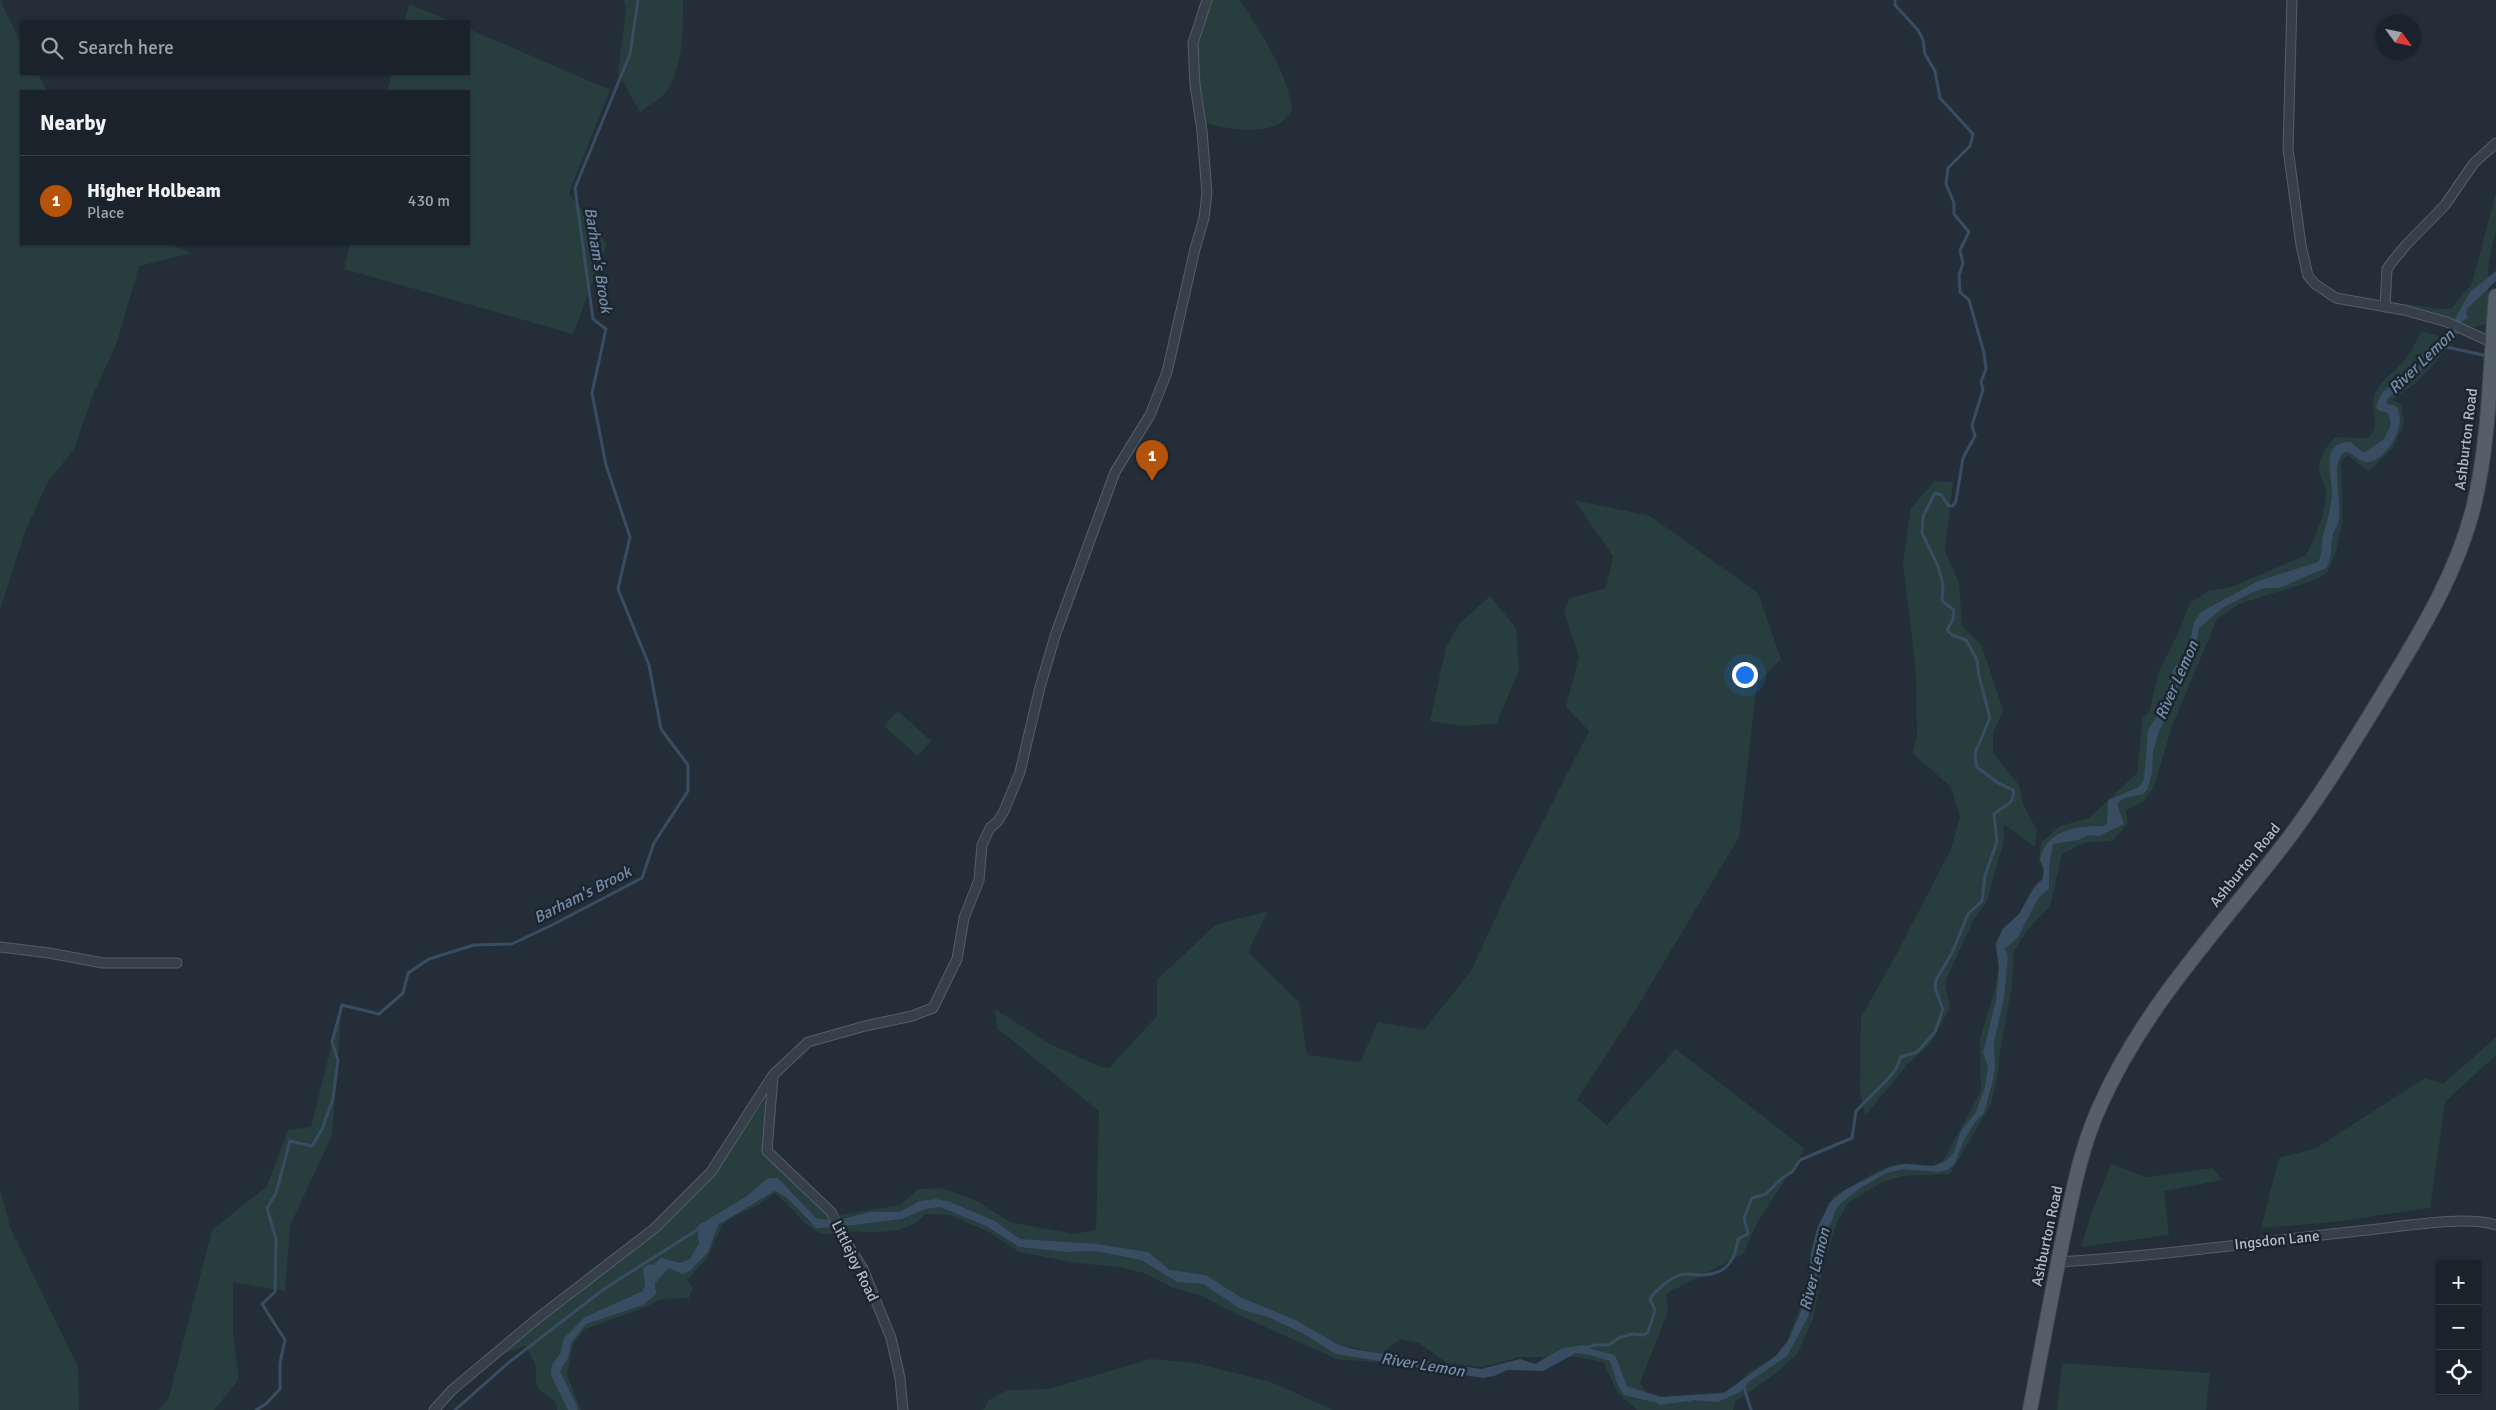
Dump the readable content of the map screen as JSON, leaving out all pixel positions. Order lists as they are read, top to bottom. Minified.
{"streets":{"main road":["Ashburton Road"],"street":["Ingsdon Lane","Littlejoy Road"]},"crossings":[["Ashburton Road","Ingsdon Lane"]],"water":["Barham's Brook","River Lemon"],"north":"bottom right","page":{"search":"Search here","heading":"Nearby","list":[{"mark":"1","name":"Higher Holbeam","note":"Place","value":"430 m"}],"pins":"1","map_buttons":["+","−"]}}
